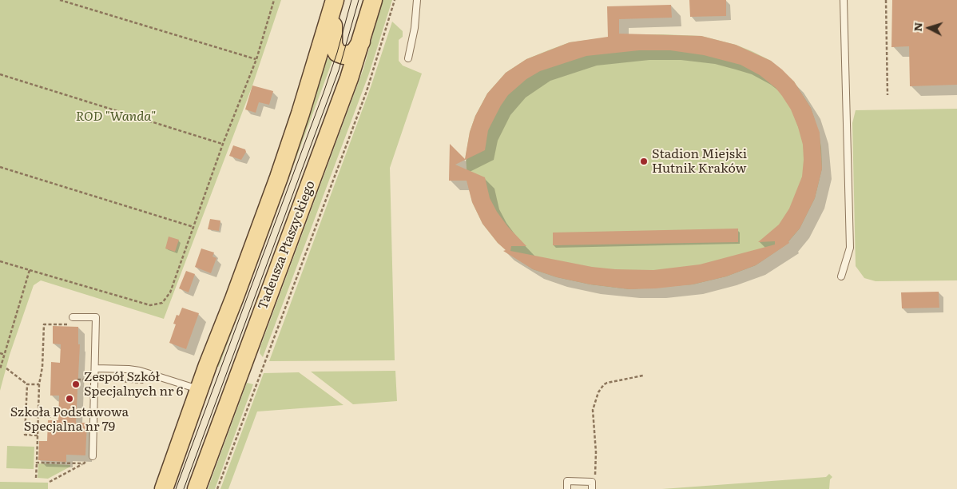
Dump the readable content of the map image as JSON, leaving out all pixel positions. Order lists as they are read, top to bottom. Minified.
{"streets":{"main road":["Tadeusza Ptaszyckiego"]},"parks":["ROD \"Wanda\""],"places":["Stadion Miejski Hutnik Kraków","Zespół Szkół Specjalnych nr 6","Szkoła Podstawowa Specjalna nr 79"],"north":"left"}
